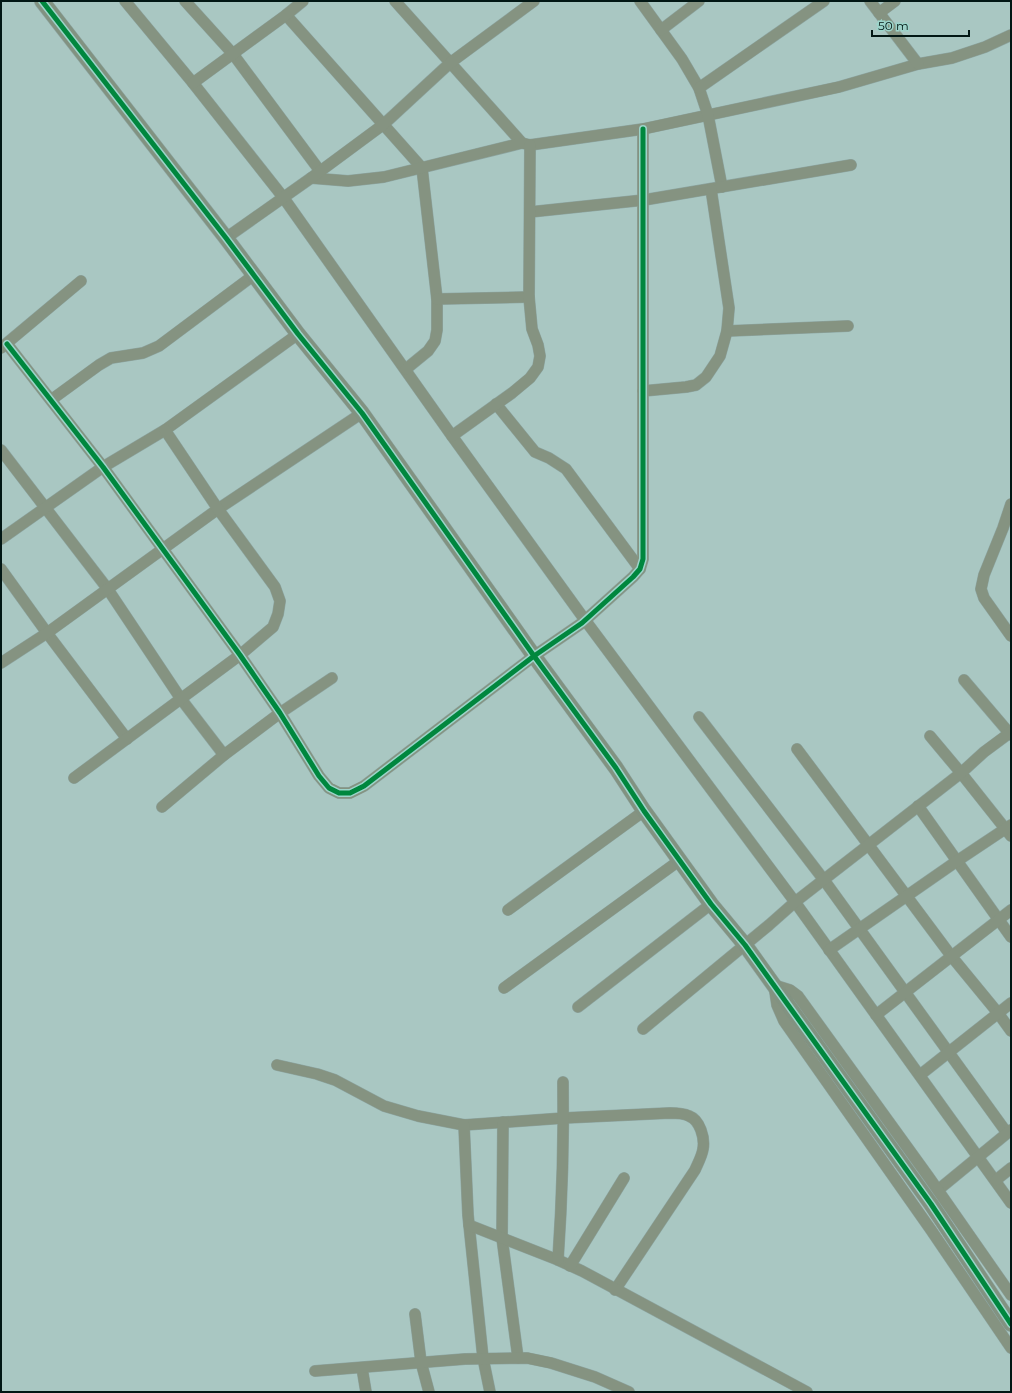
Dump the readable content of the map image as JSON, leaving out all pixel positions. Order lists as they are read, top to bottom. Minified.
{"scale_bar":"50 m"}
